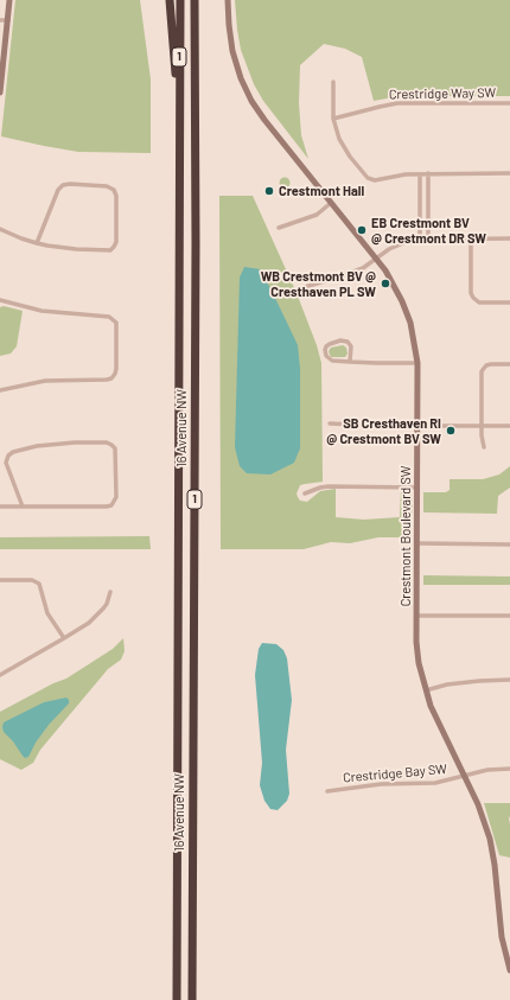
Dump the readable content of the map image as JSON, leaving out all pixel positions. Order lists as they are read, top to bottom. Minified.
{"streets":{"highway":["1","16 Avenue NW"],"street":["Crestridge Way SW","Crestmont Boulevard SW","Crestridge Bay SW"]},"crossings":[["Crestmont Boulevard SW","Crestridge Bay SW"]],"places":["Crestmont Hall","EB Crestmont BV @ Crestmont DR SW","WB Crestmont BV @ Cresthaven PL SW","SB Cresthaven RI @ Crestmont BV SW"]}
